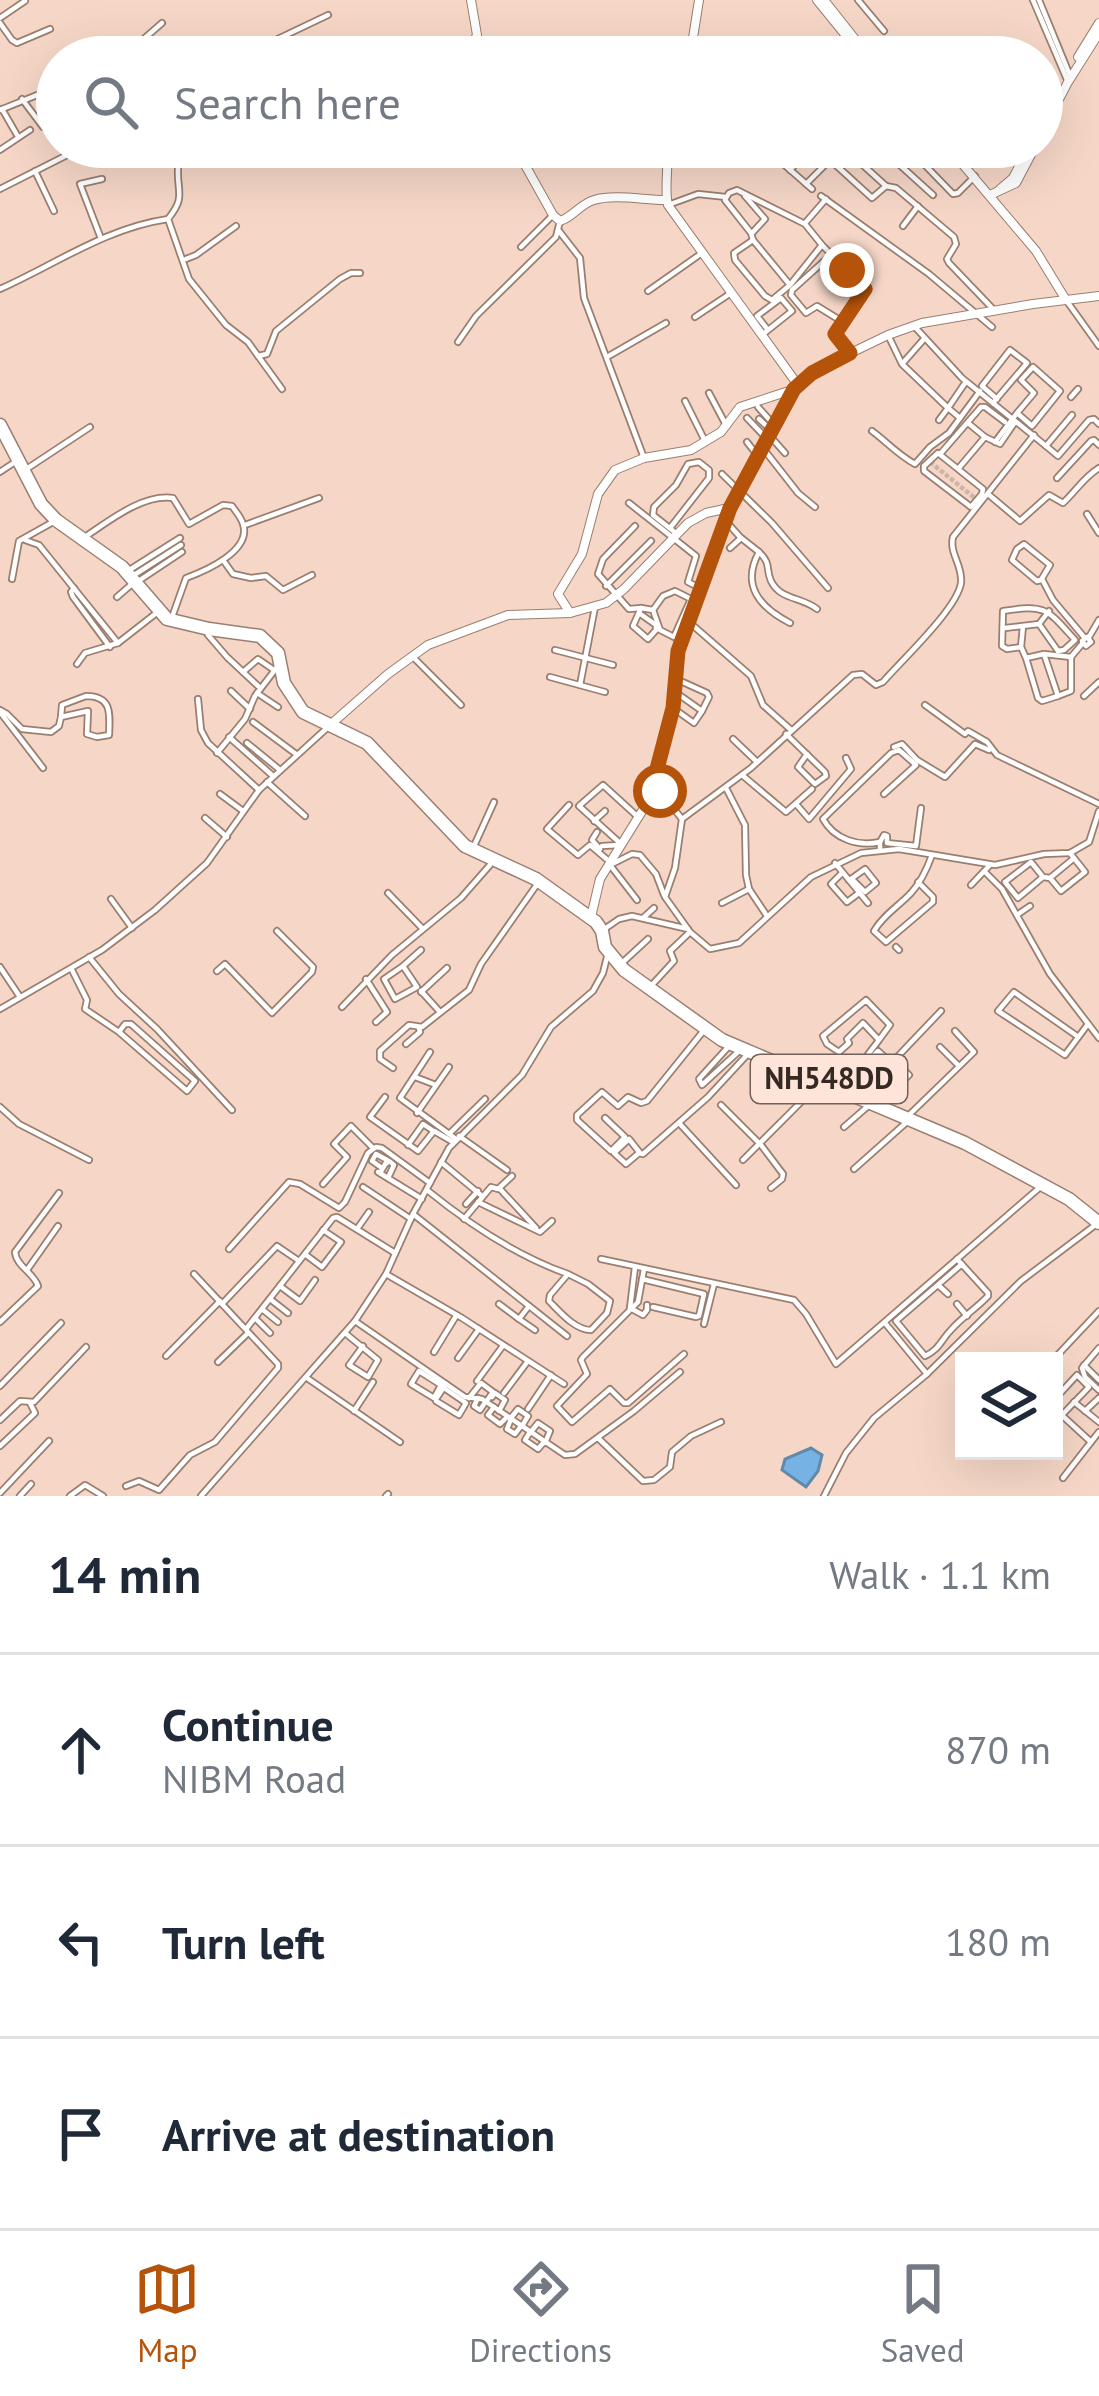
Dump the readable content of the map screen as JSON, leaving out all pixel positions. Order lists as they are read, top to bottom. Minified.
{"streets":{"highway":["NH548DD"]},"page":{"search":"Search here","heading":["14 min","Walk · 1.1 km"],"list":[["Continue","NIBM Road","870 m"],["Turn left","180 m"],"Arrive at destination"],"nav":["Map","Directions","Saved"]}}
